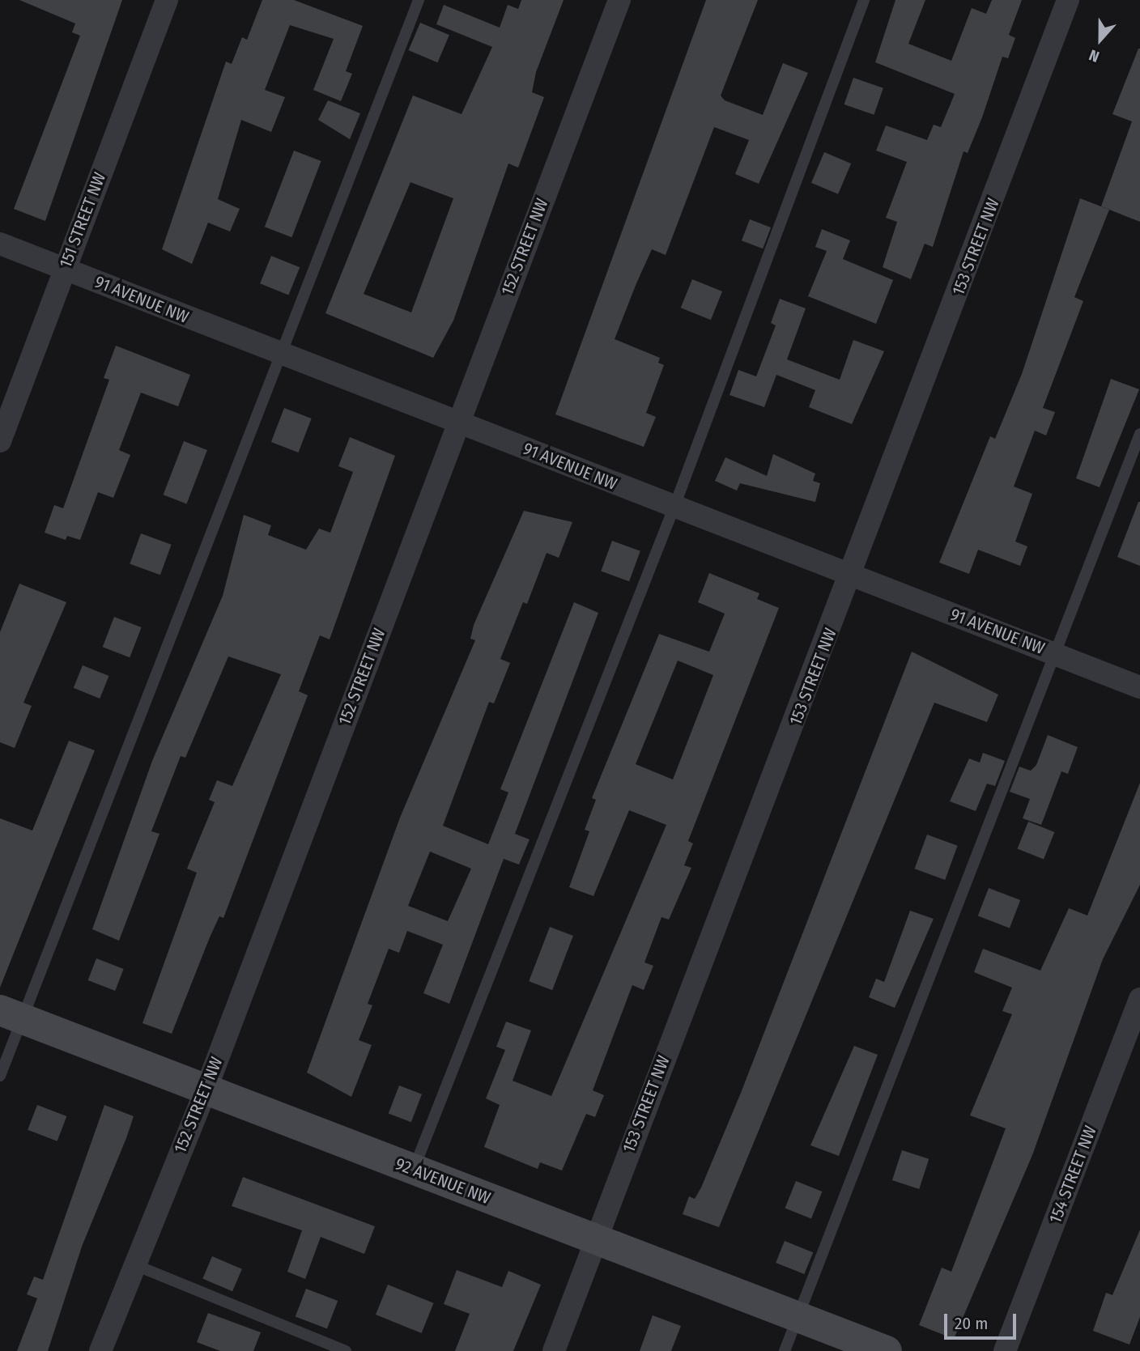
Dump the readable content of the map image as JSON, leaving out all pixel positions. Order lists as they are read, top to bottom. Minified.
{"streets":{"street":["151 STREET NW","152 STREET NW","153 STREET NW","91 AVENUE NW","154 STREET NW","92 AVENUE NW"]},"crossings":[["151 STREET NW","91 AVENUE NW"],["152 STREET NW","91 AVENUE NW"],["152 STREET NW","92 AVENUE NW"],["153 STREET NW","91 AVENUE NW"],["153 STREET NW","92 AVENUE NW"]],"scale_bar":"20 m","north":"bottom"}
